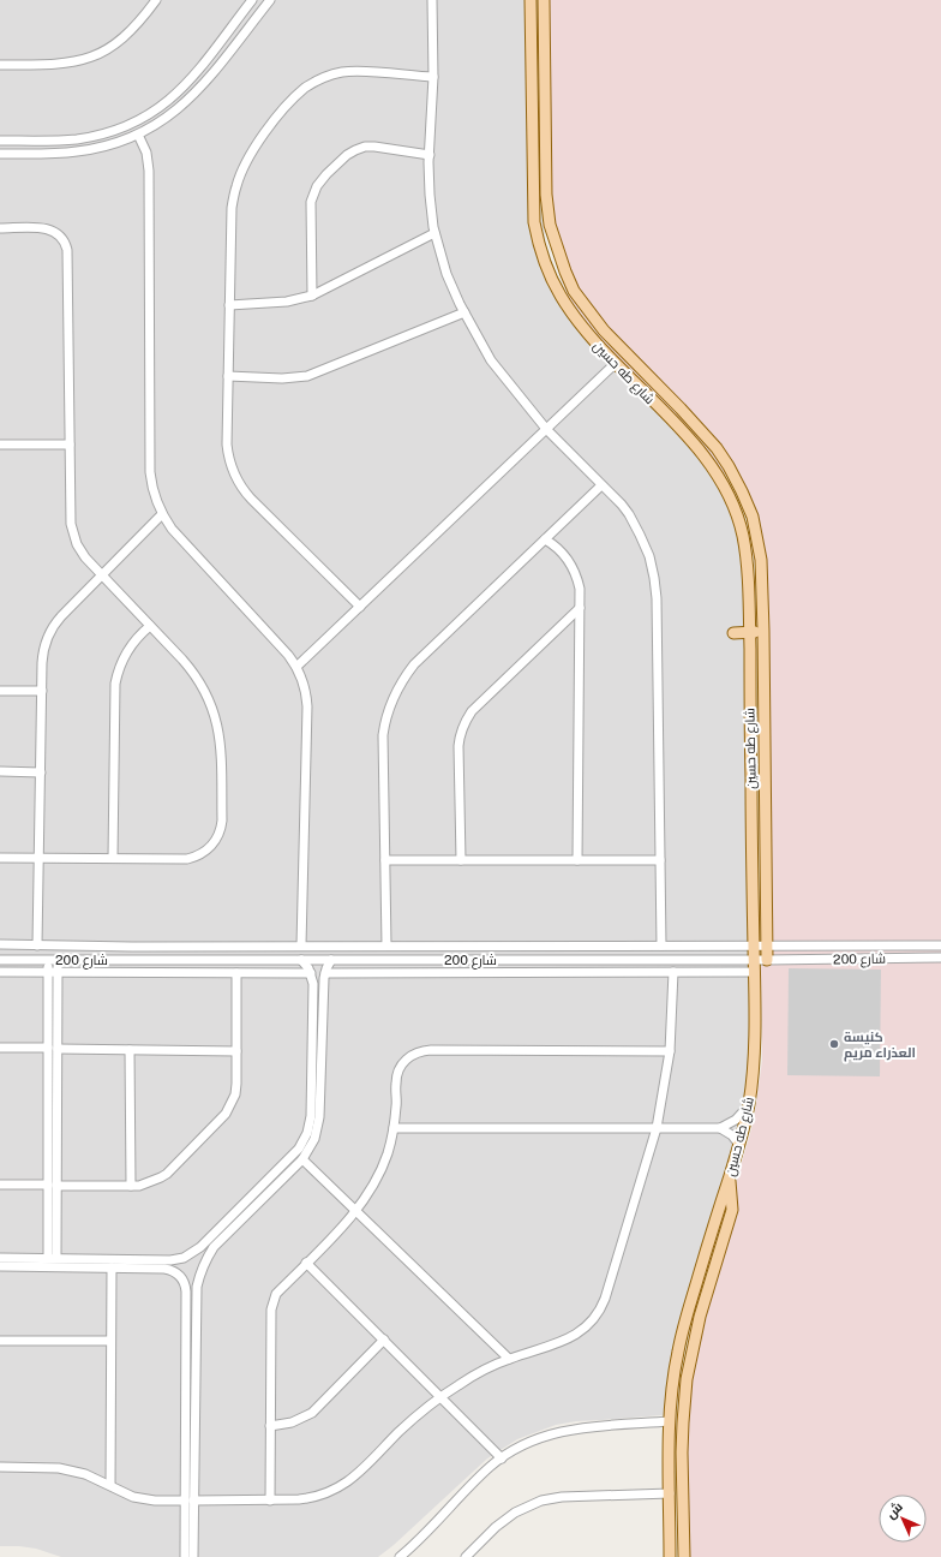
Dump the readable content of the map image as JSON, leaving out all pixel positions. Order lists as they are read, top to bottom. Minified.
{"streets":{"main road":["شارع طه حسين"],"street":["شارع 200"]},"crossings":[["شارع طه حسين","شارع 200"]],"places":["كنيسة العذراء مريم"],"north":"top left"}
